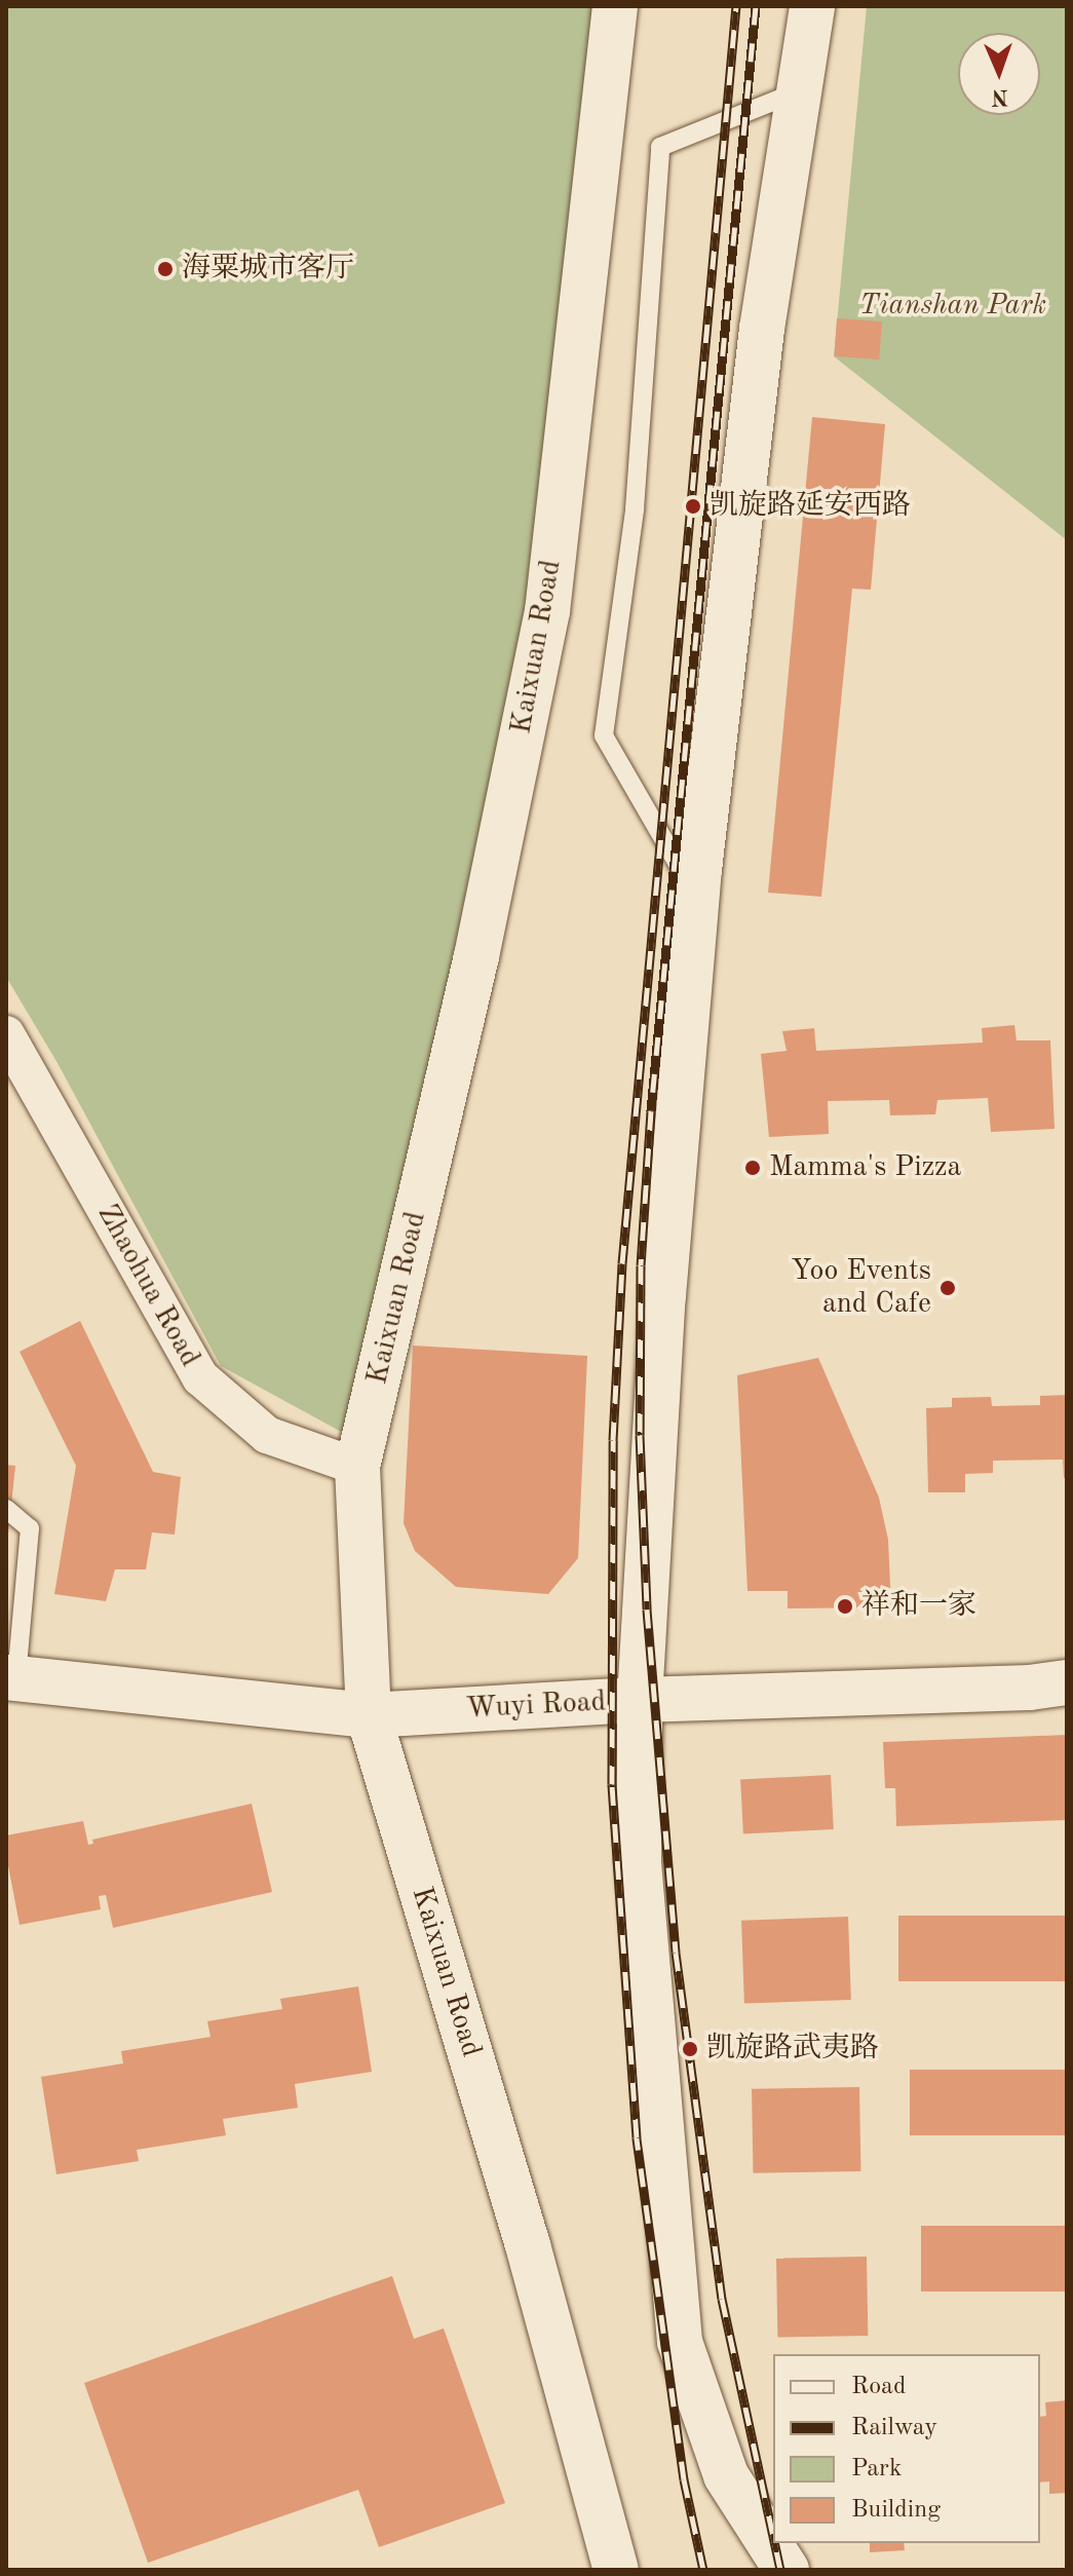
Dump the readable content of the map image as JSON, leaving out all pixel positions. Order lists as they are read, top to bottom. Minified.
{"streets":{"street":["Kaixuan Road","Zhaohua Road","Wuyi Road"]},"crossings":[["Kaixuan Road","Zhaohua Road"],["Kaixuan Road","Wuyi Road"]],"parks":["Tianshan Park"],"places":["海粟城市客厅","凯旋路延安西路","Mamma's Pizza","Yoo Events and Cafe","祥和一家","凯旋路武夷路"],"legend":["Road","Railway","Park","Building"],"north":"bottom"}
